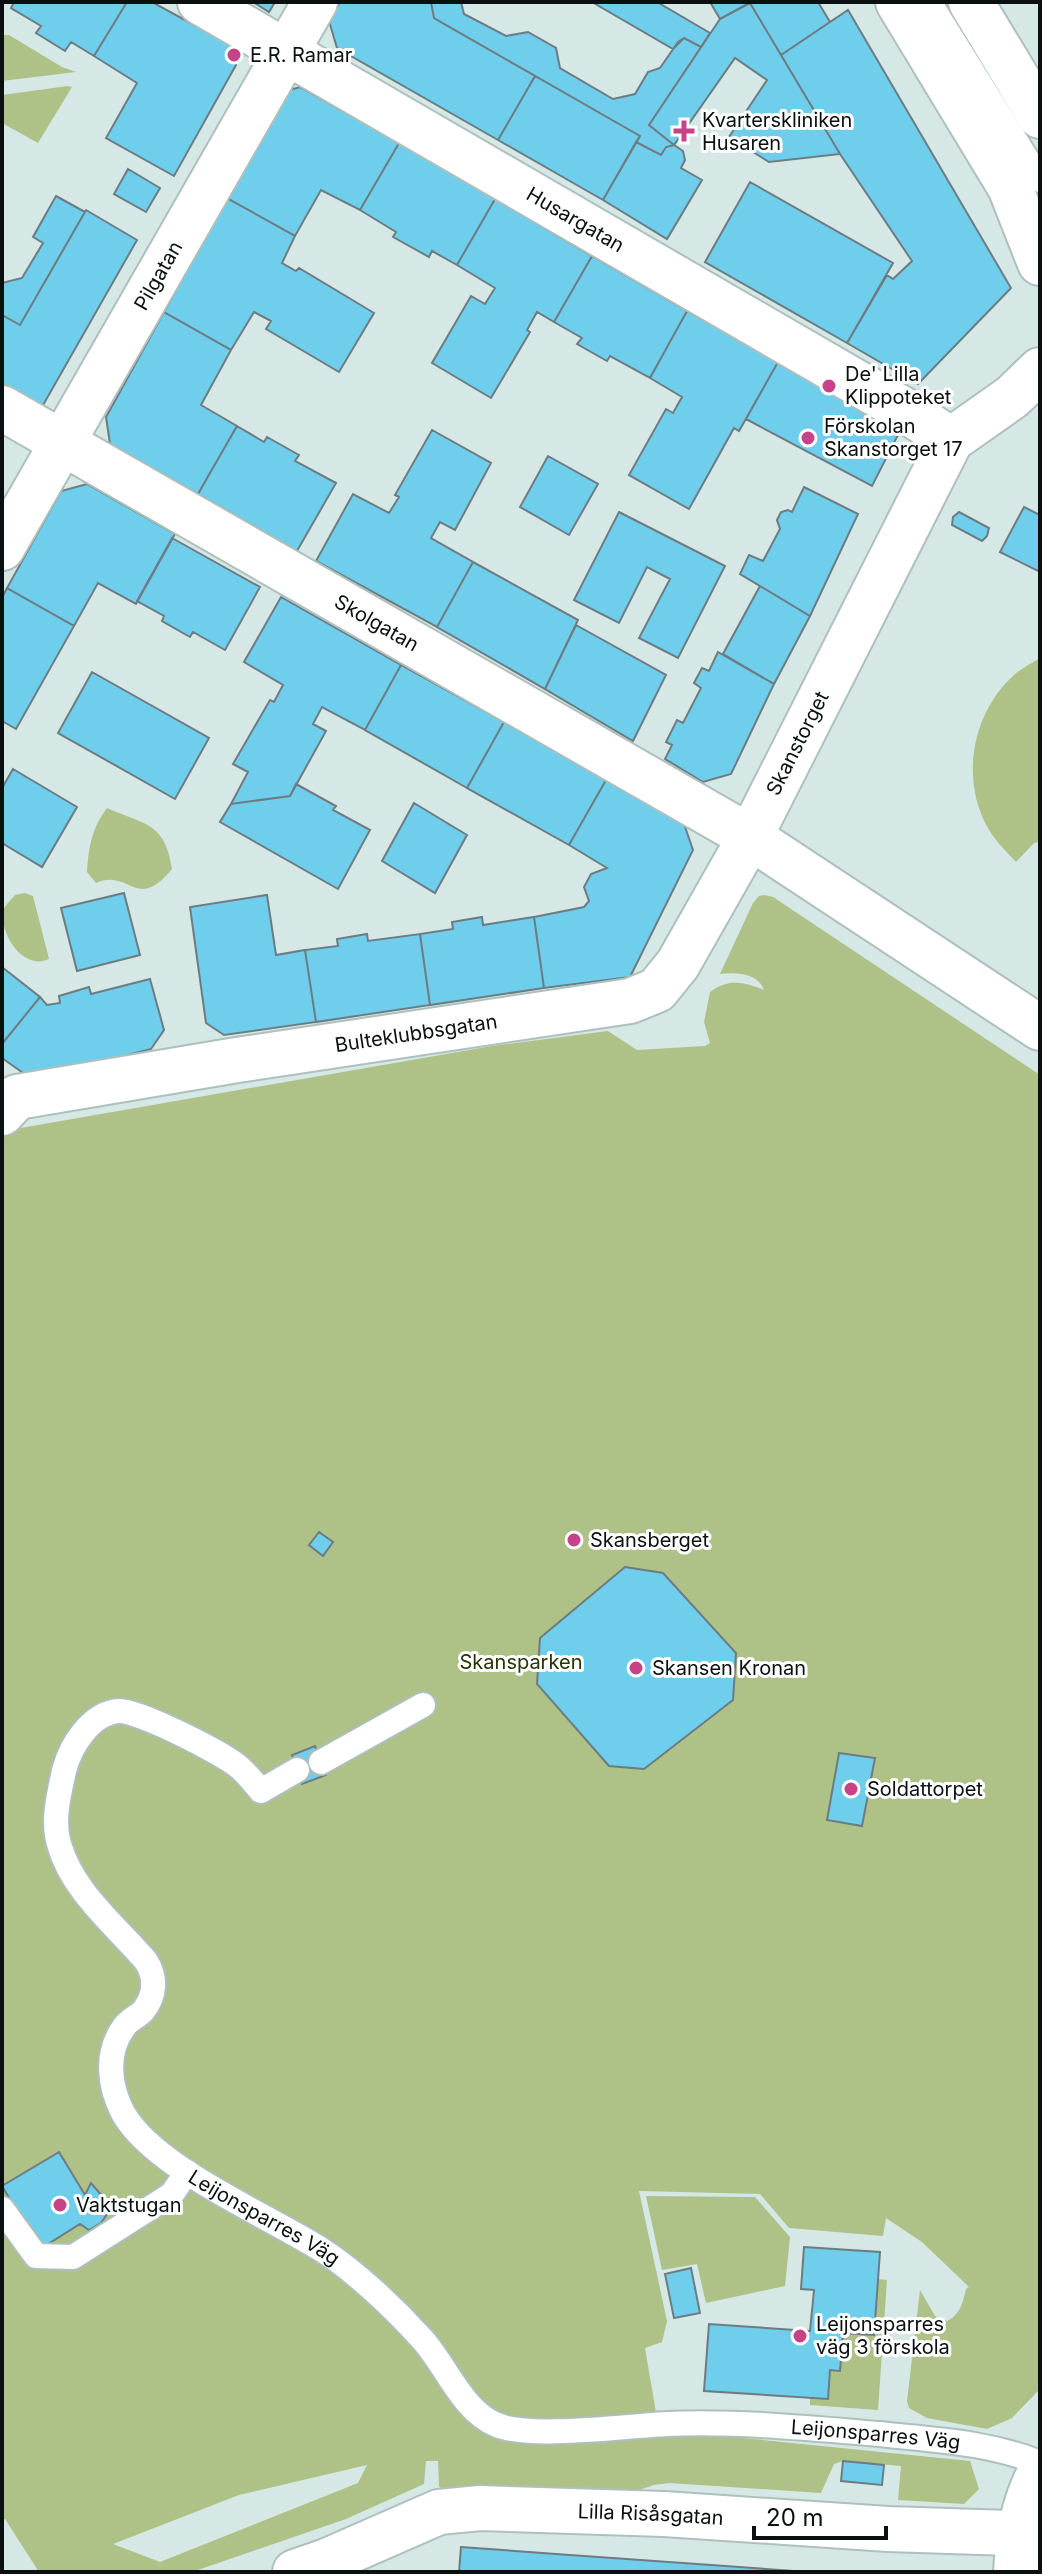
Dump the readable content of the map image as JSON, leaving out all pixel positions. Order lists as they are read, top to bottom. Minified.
{"streets":{"street":["Husargatan","Pilgatan","Skolgatan","Skanstorget","Bulteklubbsgatan","Lilla Risåsgatan"],"lane":["Leijonsparres Väg"]},"crossings":[["Husargatan","Pilgatan"],["Husargatan","Skanstorget"],["Pilgatan","Skolgatan"],["Skolgatan","Skanstorget"],["Skolgatan","Bulteklubbsgatan"],["Skanstorget","Bulteklubbsgatan"]],"parks":["Skansparken"],"places":{"other":["E.R. Ramar","De' Lilla Klippoteket","Förskolan Skanstorget 17","Skansberget","Skansen Kronan","Soldattorpet","Vaktstugan","Leijonsparres väg 3 förskola"],"health":["Kvarterskliniken Husaren"]},"scale_bar":"20 m"}
